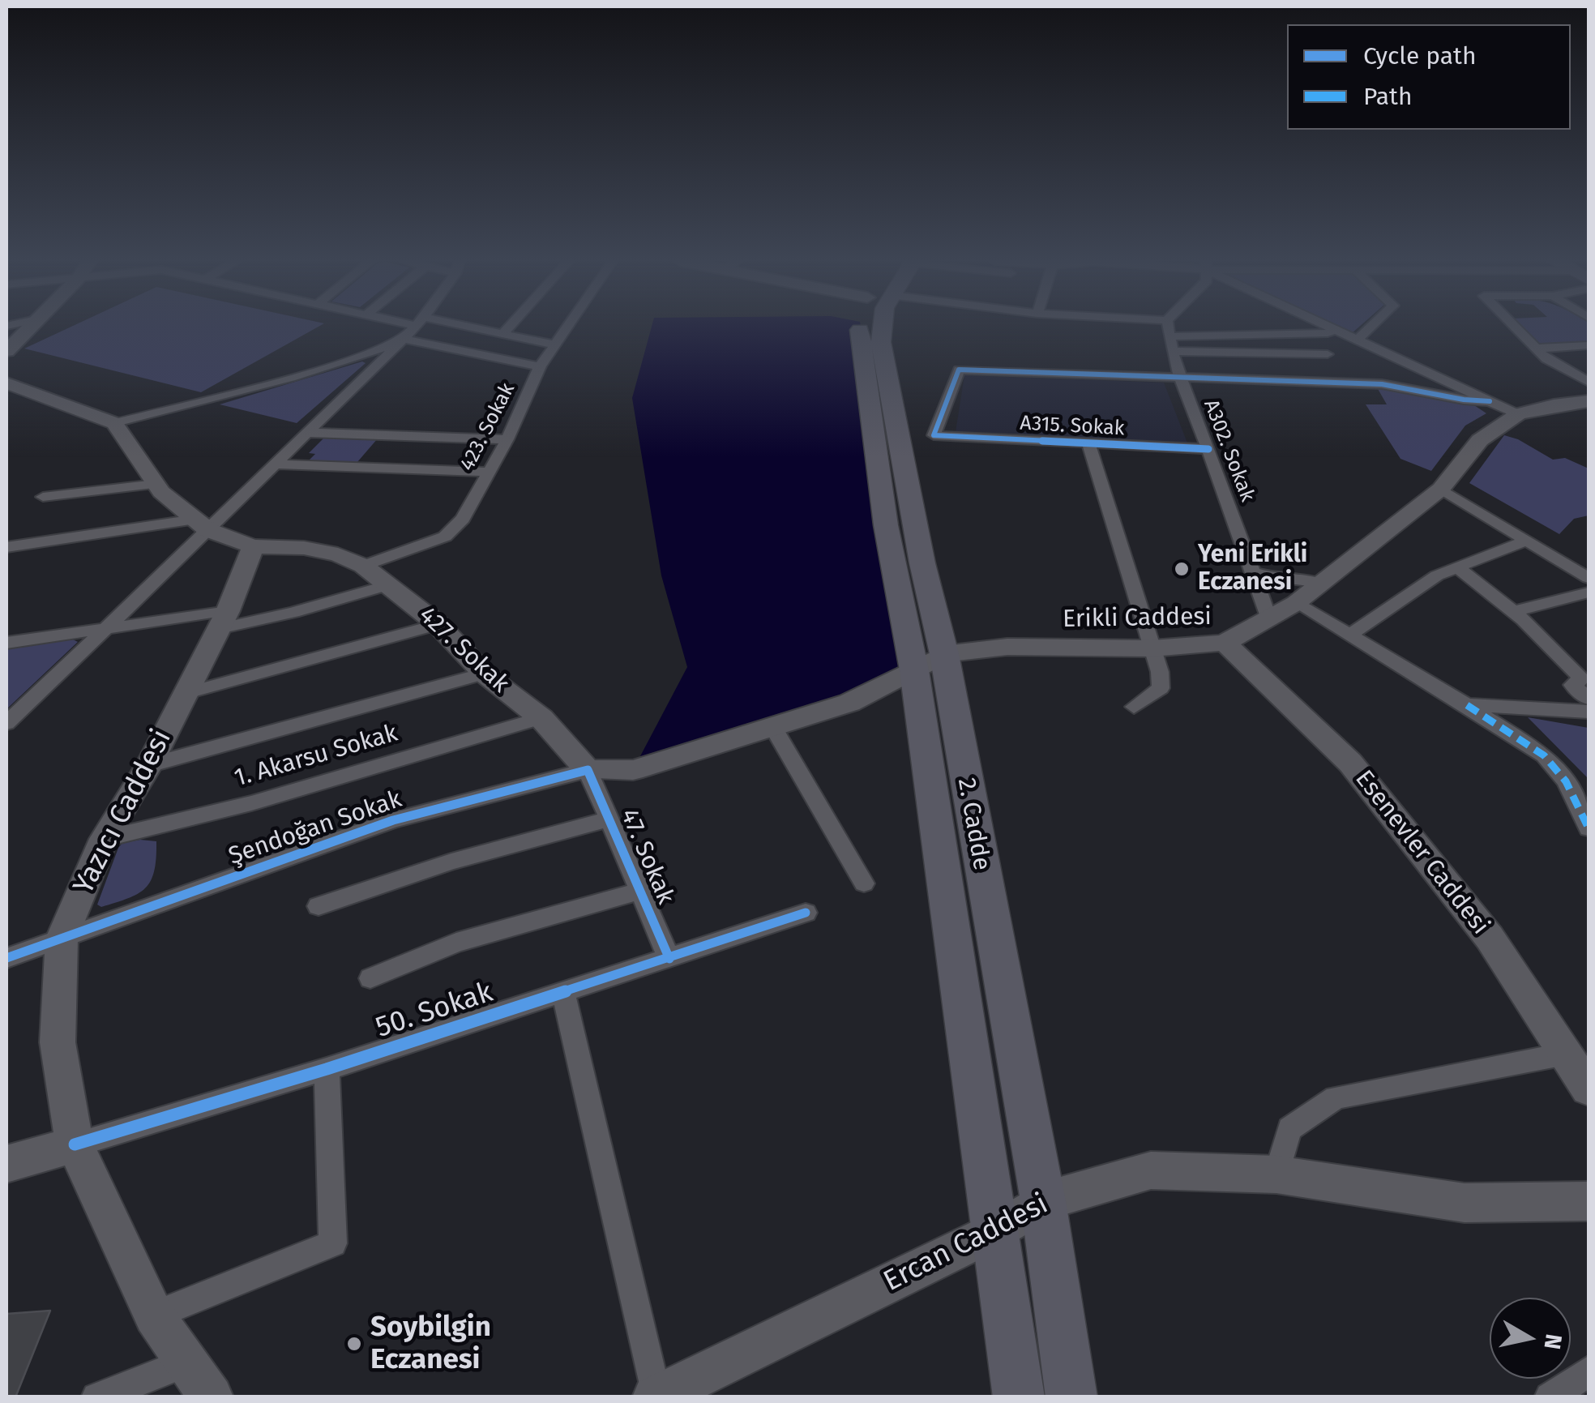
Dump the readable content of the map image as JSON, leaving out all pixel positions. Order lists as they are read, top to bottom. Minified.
{"streets":{"main road":["Erikli Caddesi","427. Sokak","Yazıcı Caddesi","2. Cadde","Esenevler Caddesi","Ercan Caddesi"],"street":["A315. Sokak","423. Sokak","A302. Sokak","1. Akarsu Sokak","Şendoğan Sokak","47. Sokak","50. Sokak"]},"crossings":[["A315. Sokak","A302. Sokak"],["423. Sokak","427. Sokak"],["A302. Sokak","Erikli Caddesi"],["Erikli Caddesi","2. Cadde"],["Erikli Caddesi","Esenevler Caddesi"],["427. Sokak","1. Akarsu Sokak"],["427. Sokak","Yazıcı Caddesi"],["427. Sokak","Şendoğan Sokak"],["427. Sokak","47. Sokak"],["1. Akarsu Sokak","Yazıcı Caddesi"],["Yazıcı Caddesi","Şendoğan Sokak"],["Yazıcı Caddesi","50. Sokak"],["2. Cadde","Ercan Caddesi"],["Şendoğan Sokak","47. Sokak"],["47. Sokak","50. Sokak"]],"places":["Yeni Erikli Eczanesi","Soybilgin Eczanesi"],"legend":["Cycle path","Path"],"north":"right"}
